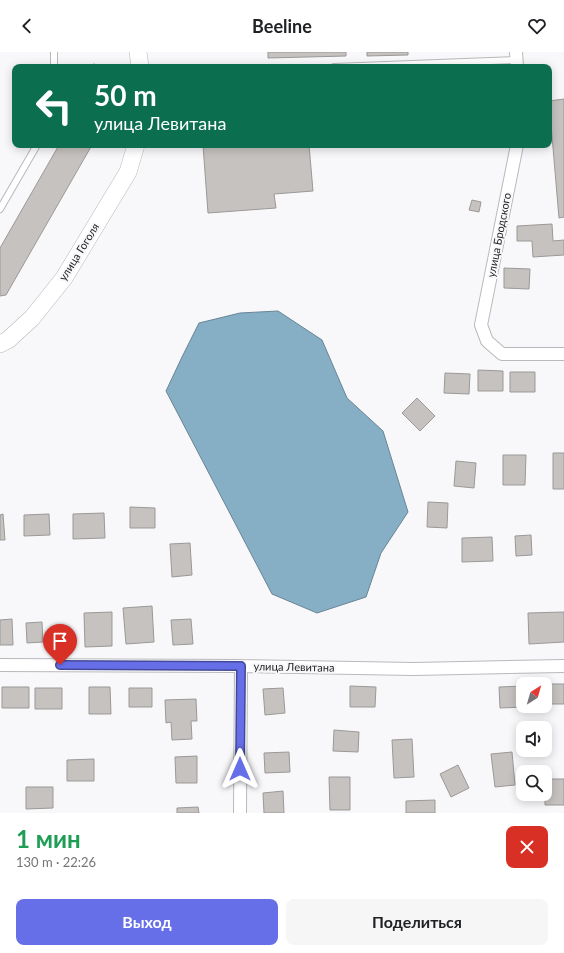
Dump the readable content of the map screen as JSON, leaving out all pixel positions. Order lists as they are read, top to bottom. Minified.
{"streets":{"street":["улица Бродского","улица Гоголя","улица Левитана"]},"north":"top right","page":{"header":"Beeline","turn":["50 m","улица Левитана"],"heading":["1 мин","130 m · 22:26"],"buttons":["Выход","Поделиться"]}}
